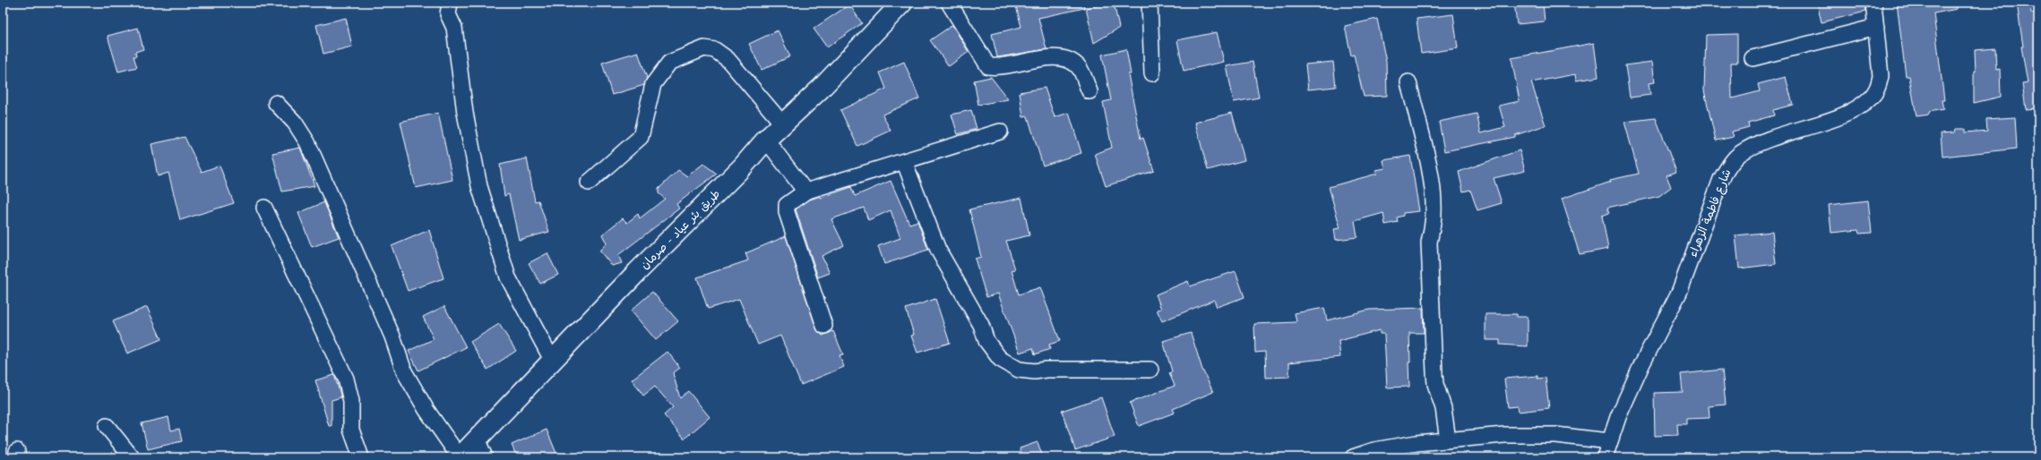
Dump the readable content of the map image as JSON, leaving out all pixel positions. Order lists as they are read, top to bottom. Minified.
{"streets":{"highway":["طريق بئر عياد - صرمان"],"street":["شارع فاطمة الزهراء"]}}
